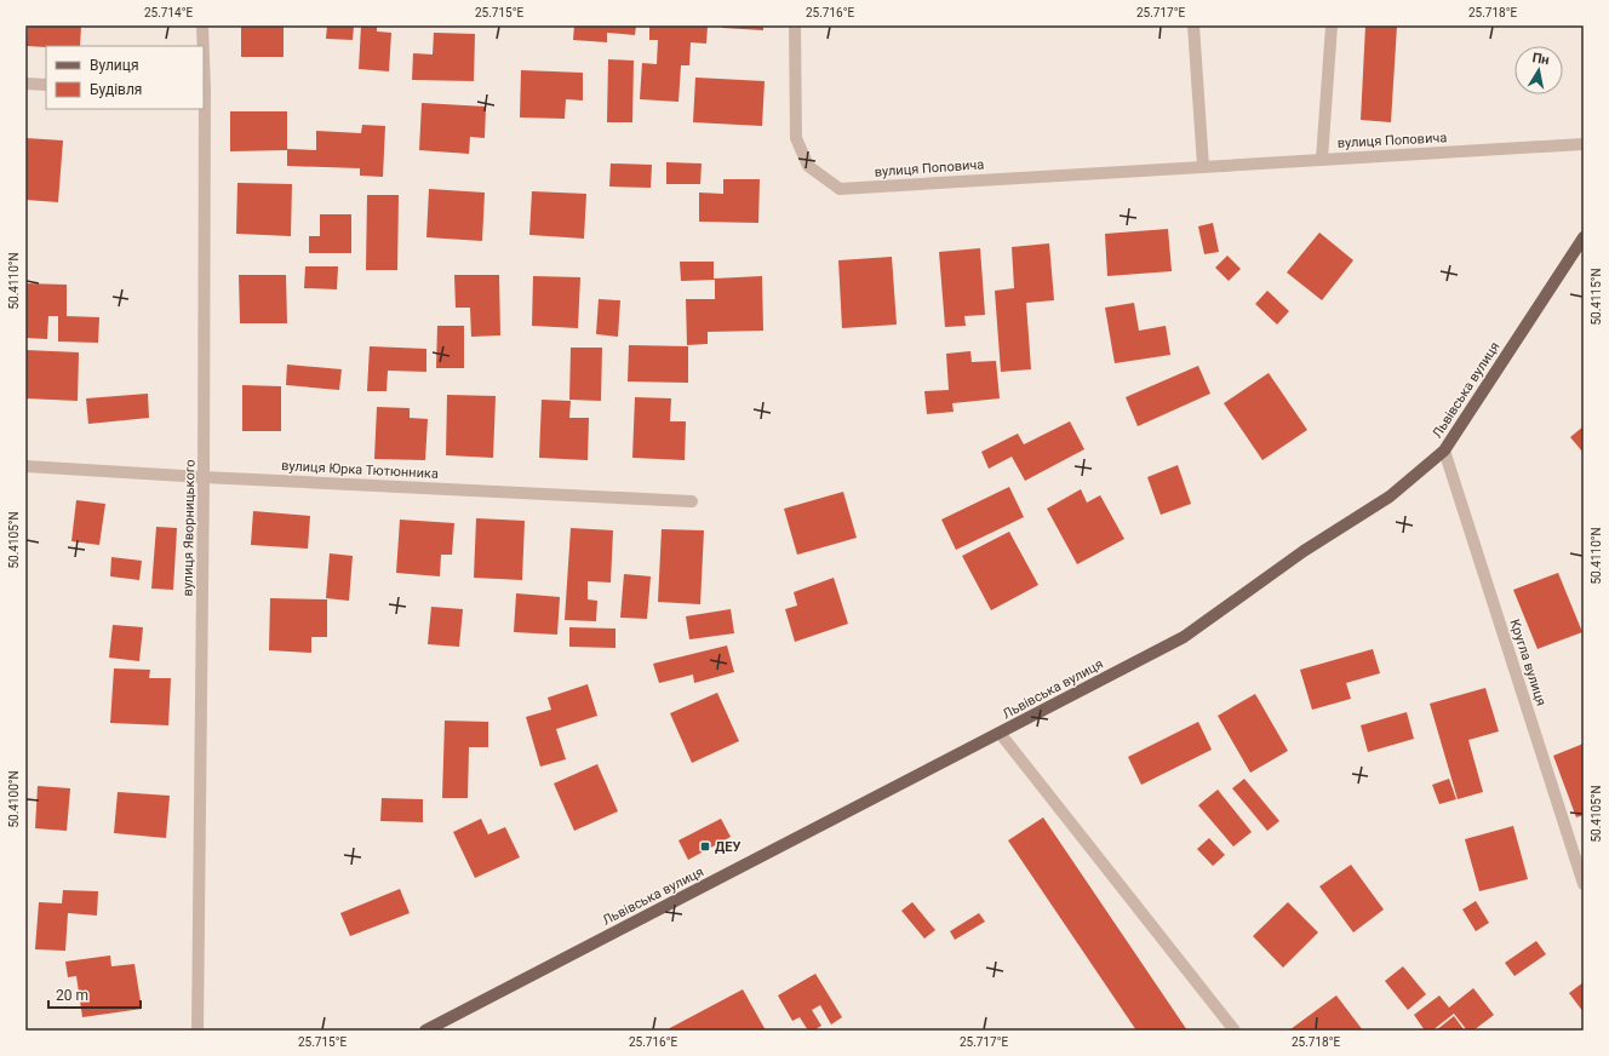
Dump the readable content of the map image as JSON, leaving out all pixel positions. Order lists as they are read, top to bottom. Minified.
{"streets":{"main road":["Львівська вулиця"],"street":["вулиця Поповича","вулиця Юрка Тютюнника","вулиця Яворницького","Кругла вулиця"]},"crossings":[["Львівська вулиця","Кругла вулиця"],["вулиця Юрка Тютюнника","вулиця Яворницького"]],"places":{"transit":["ДЕУ"]},"legend":["Вулиця","Будівля"],"scale_bar":"20 m","north":"top","coordinates":["25.714°E","25.715°E","25.716°E","25.717°E","25.718°E","50.4110°N","50.4115°N","50.4105°N","50.4100°N"]}
